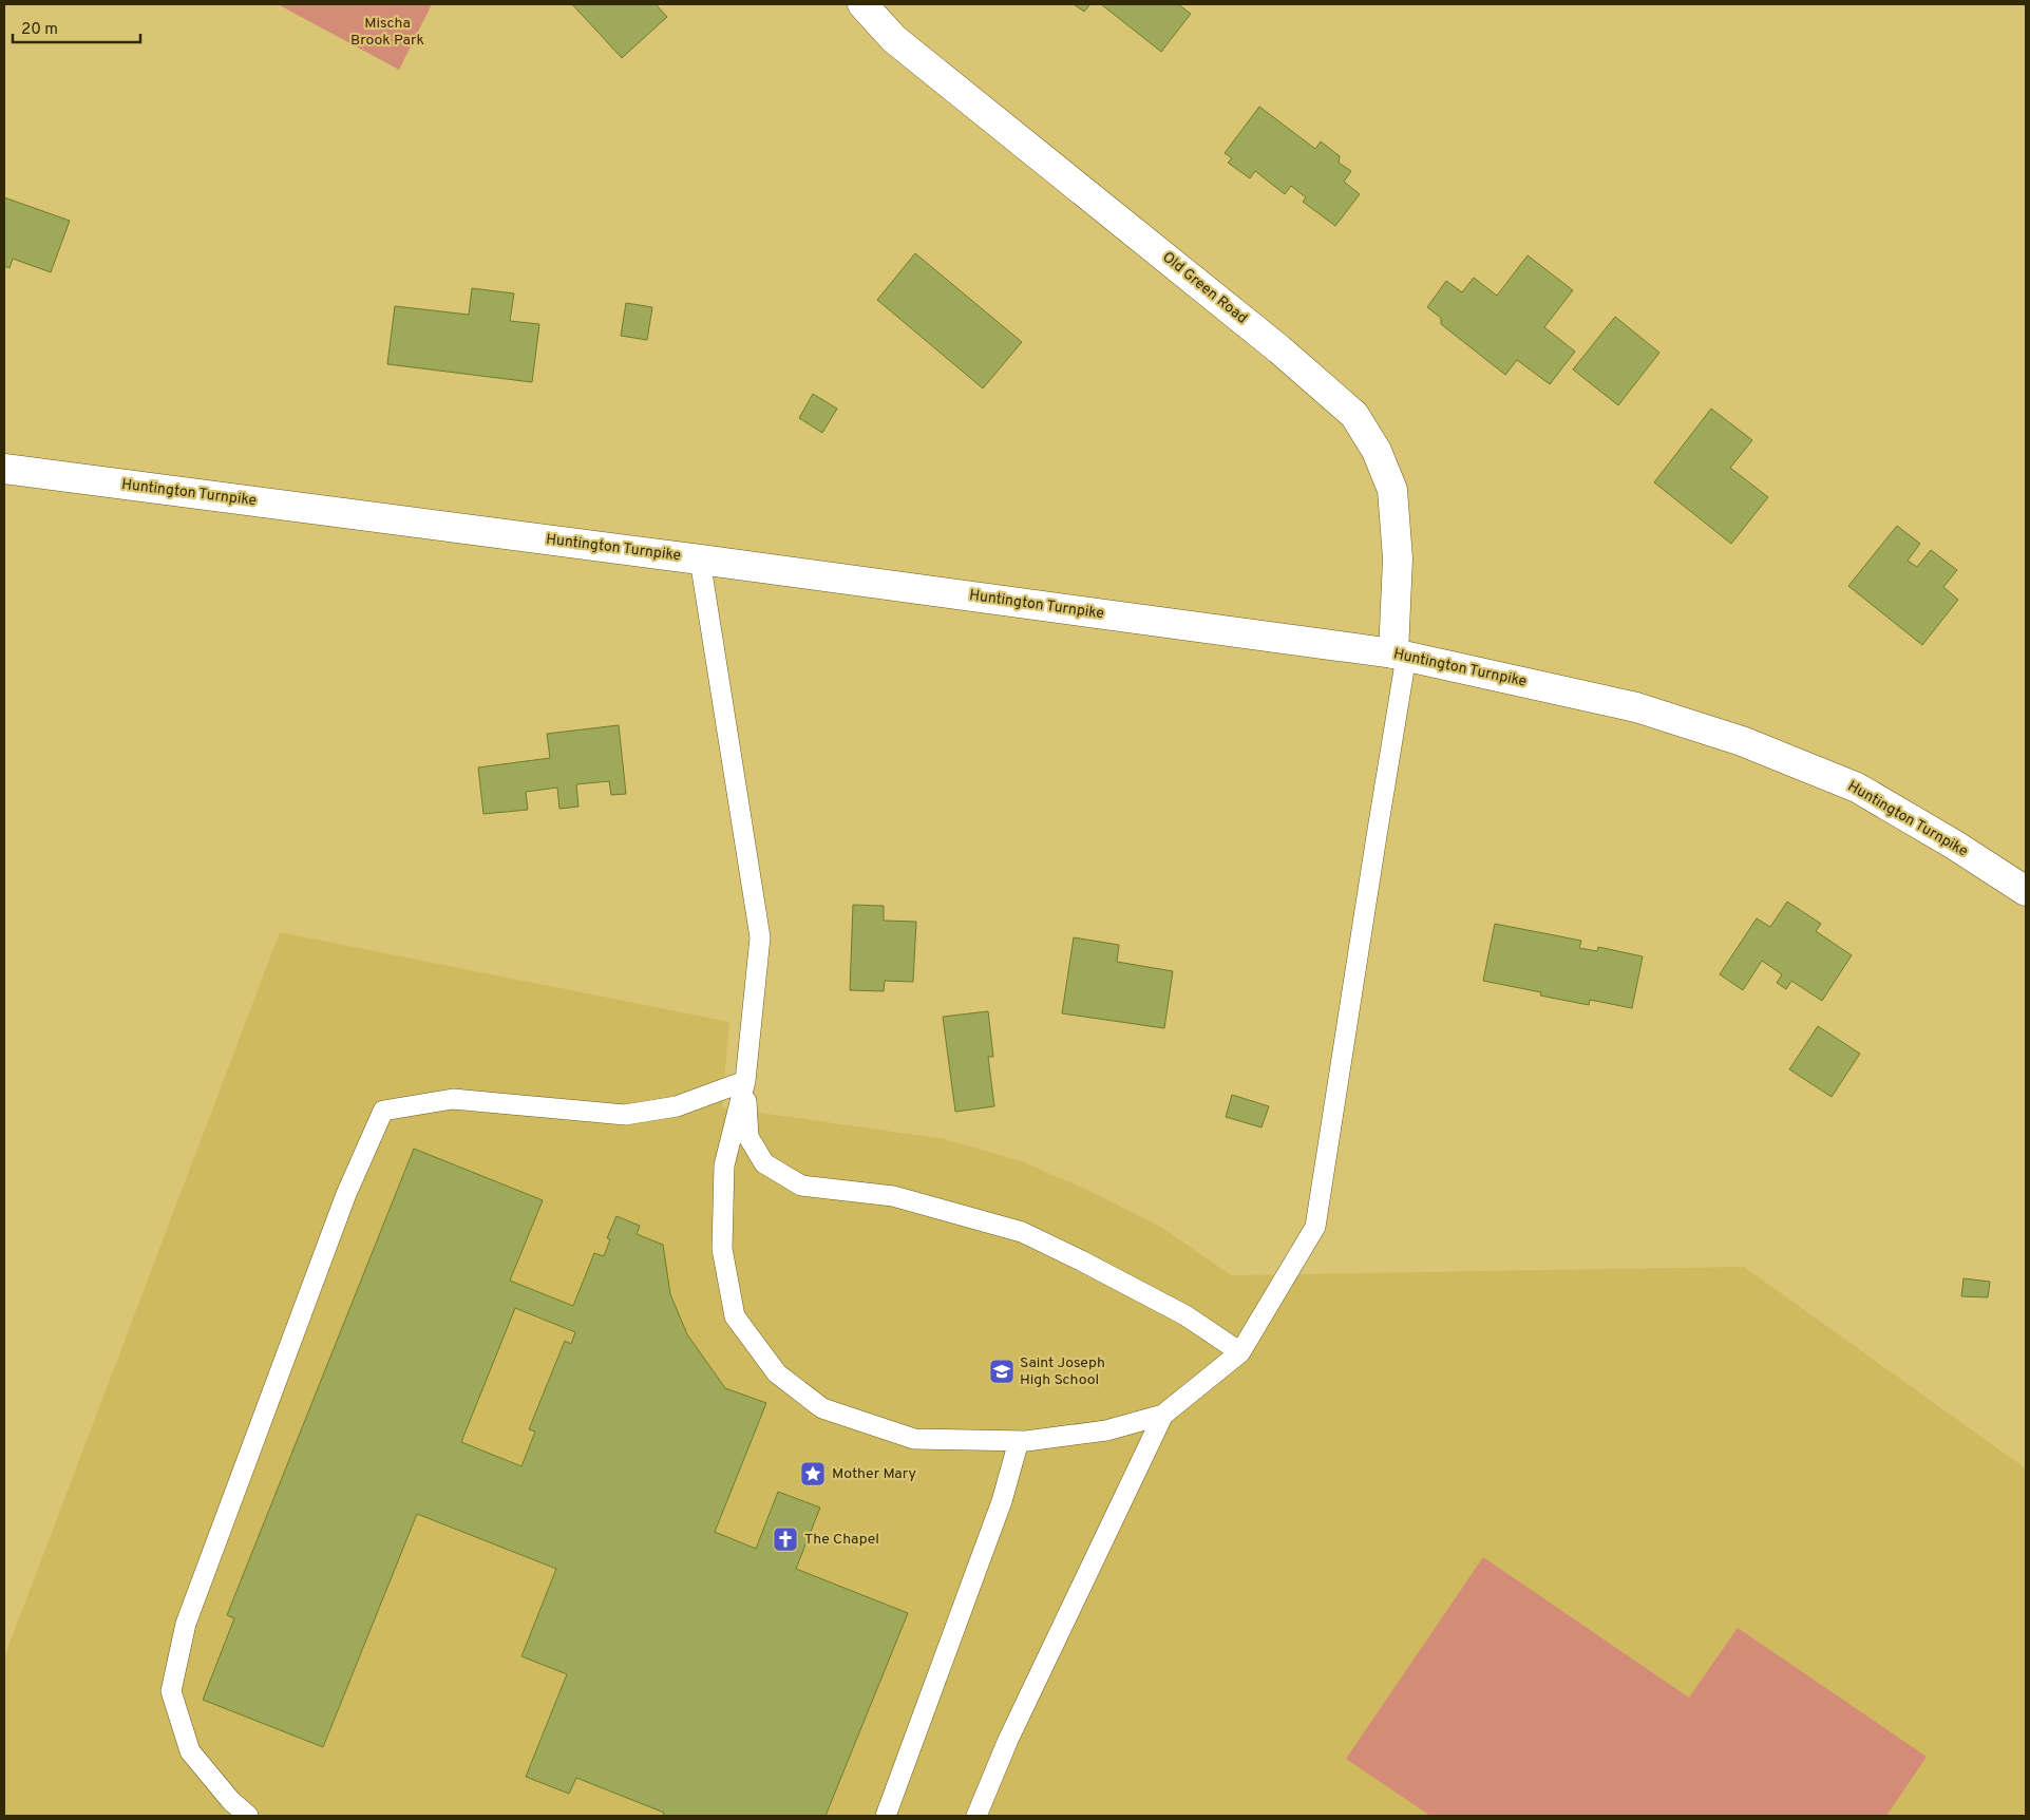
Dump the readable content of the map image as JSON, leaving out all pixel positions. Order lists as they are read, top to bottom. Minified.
{"streets":{"main road":["Old Green Road","Huntington Turnpike"]},"crossings":[["Old Green Road","Huntington Turnpike"]],"parks":["Mischa Brook Park"],"places":{"school or university":["Saint Joseph High School"],"place":["Mother Mary"],"church":["The Chapel"]},"scale_bar":"20 m"}
